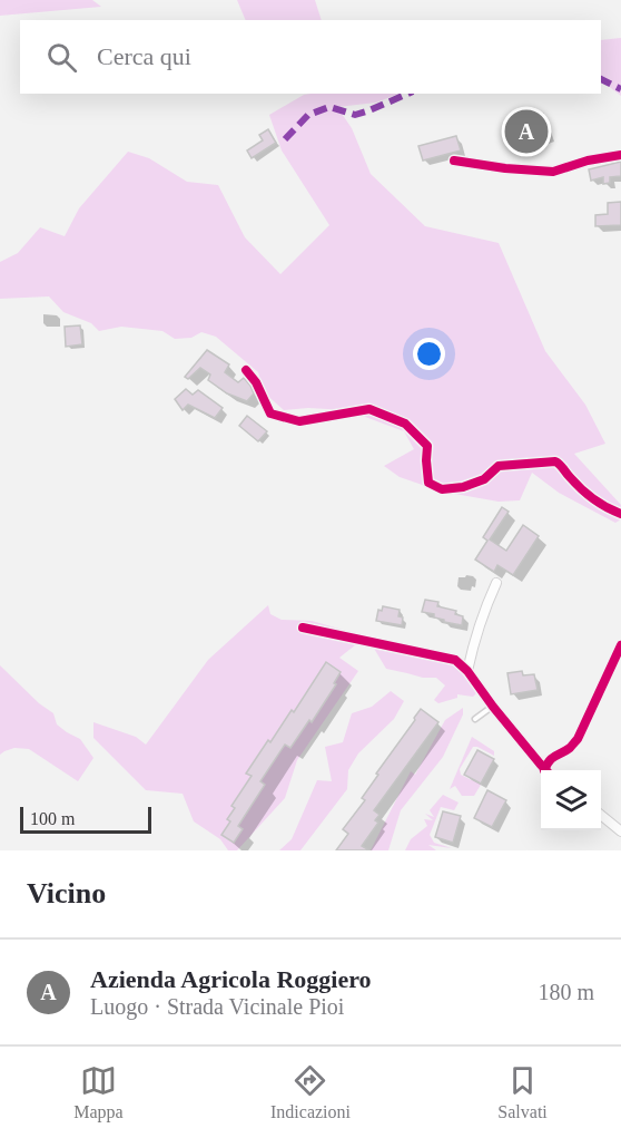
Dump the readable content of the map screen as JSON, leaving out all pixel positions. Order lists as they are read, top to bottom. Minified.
{"scale_bar":"100 m","page":{"search":"Cerca qui","pins":"A","scale":"100 m","heading":"Vicino","list":[{"mark":"A","name":"Azienda Agricola Roggiero","note":"Luogo · Strada Vicinale Pioi","value":"180 m"}],"nav":["Mappa","Indicazioni","Salvati"]}}
